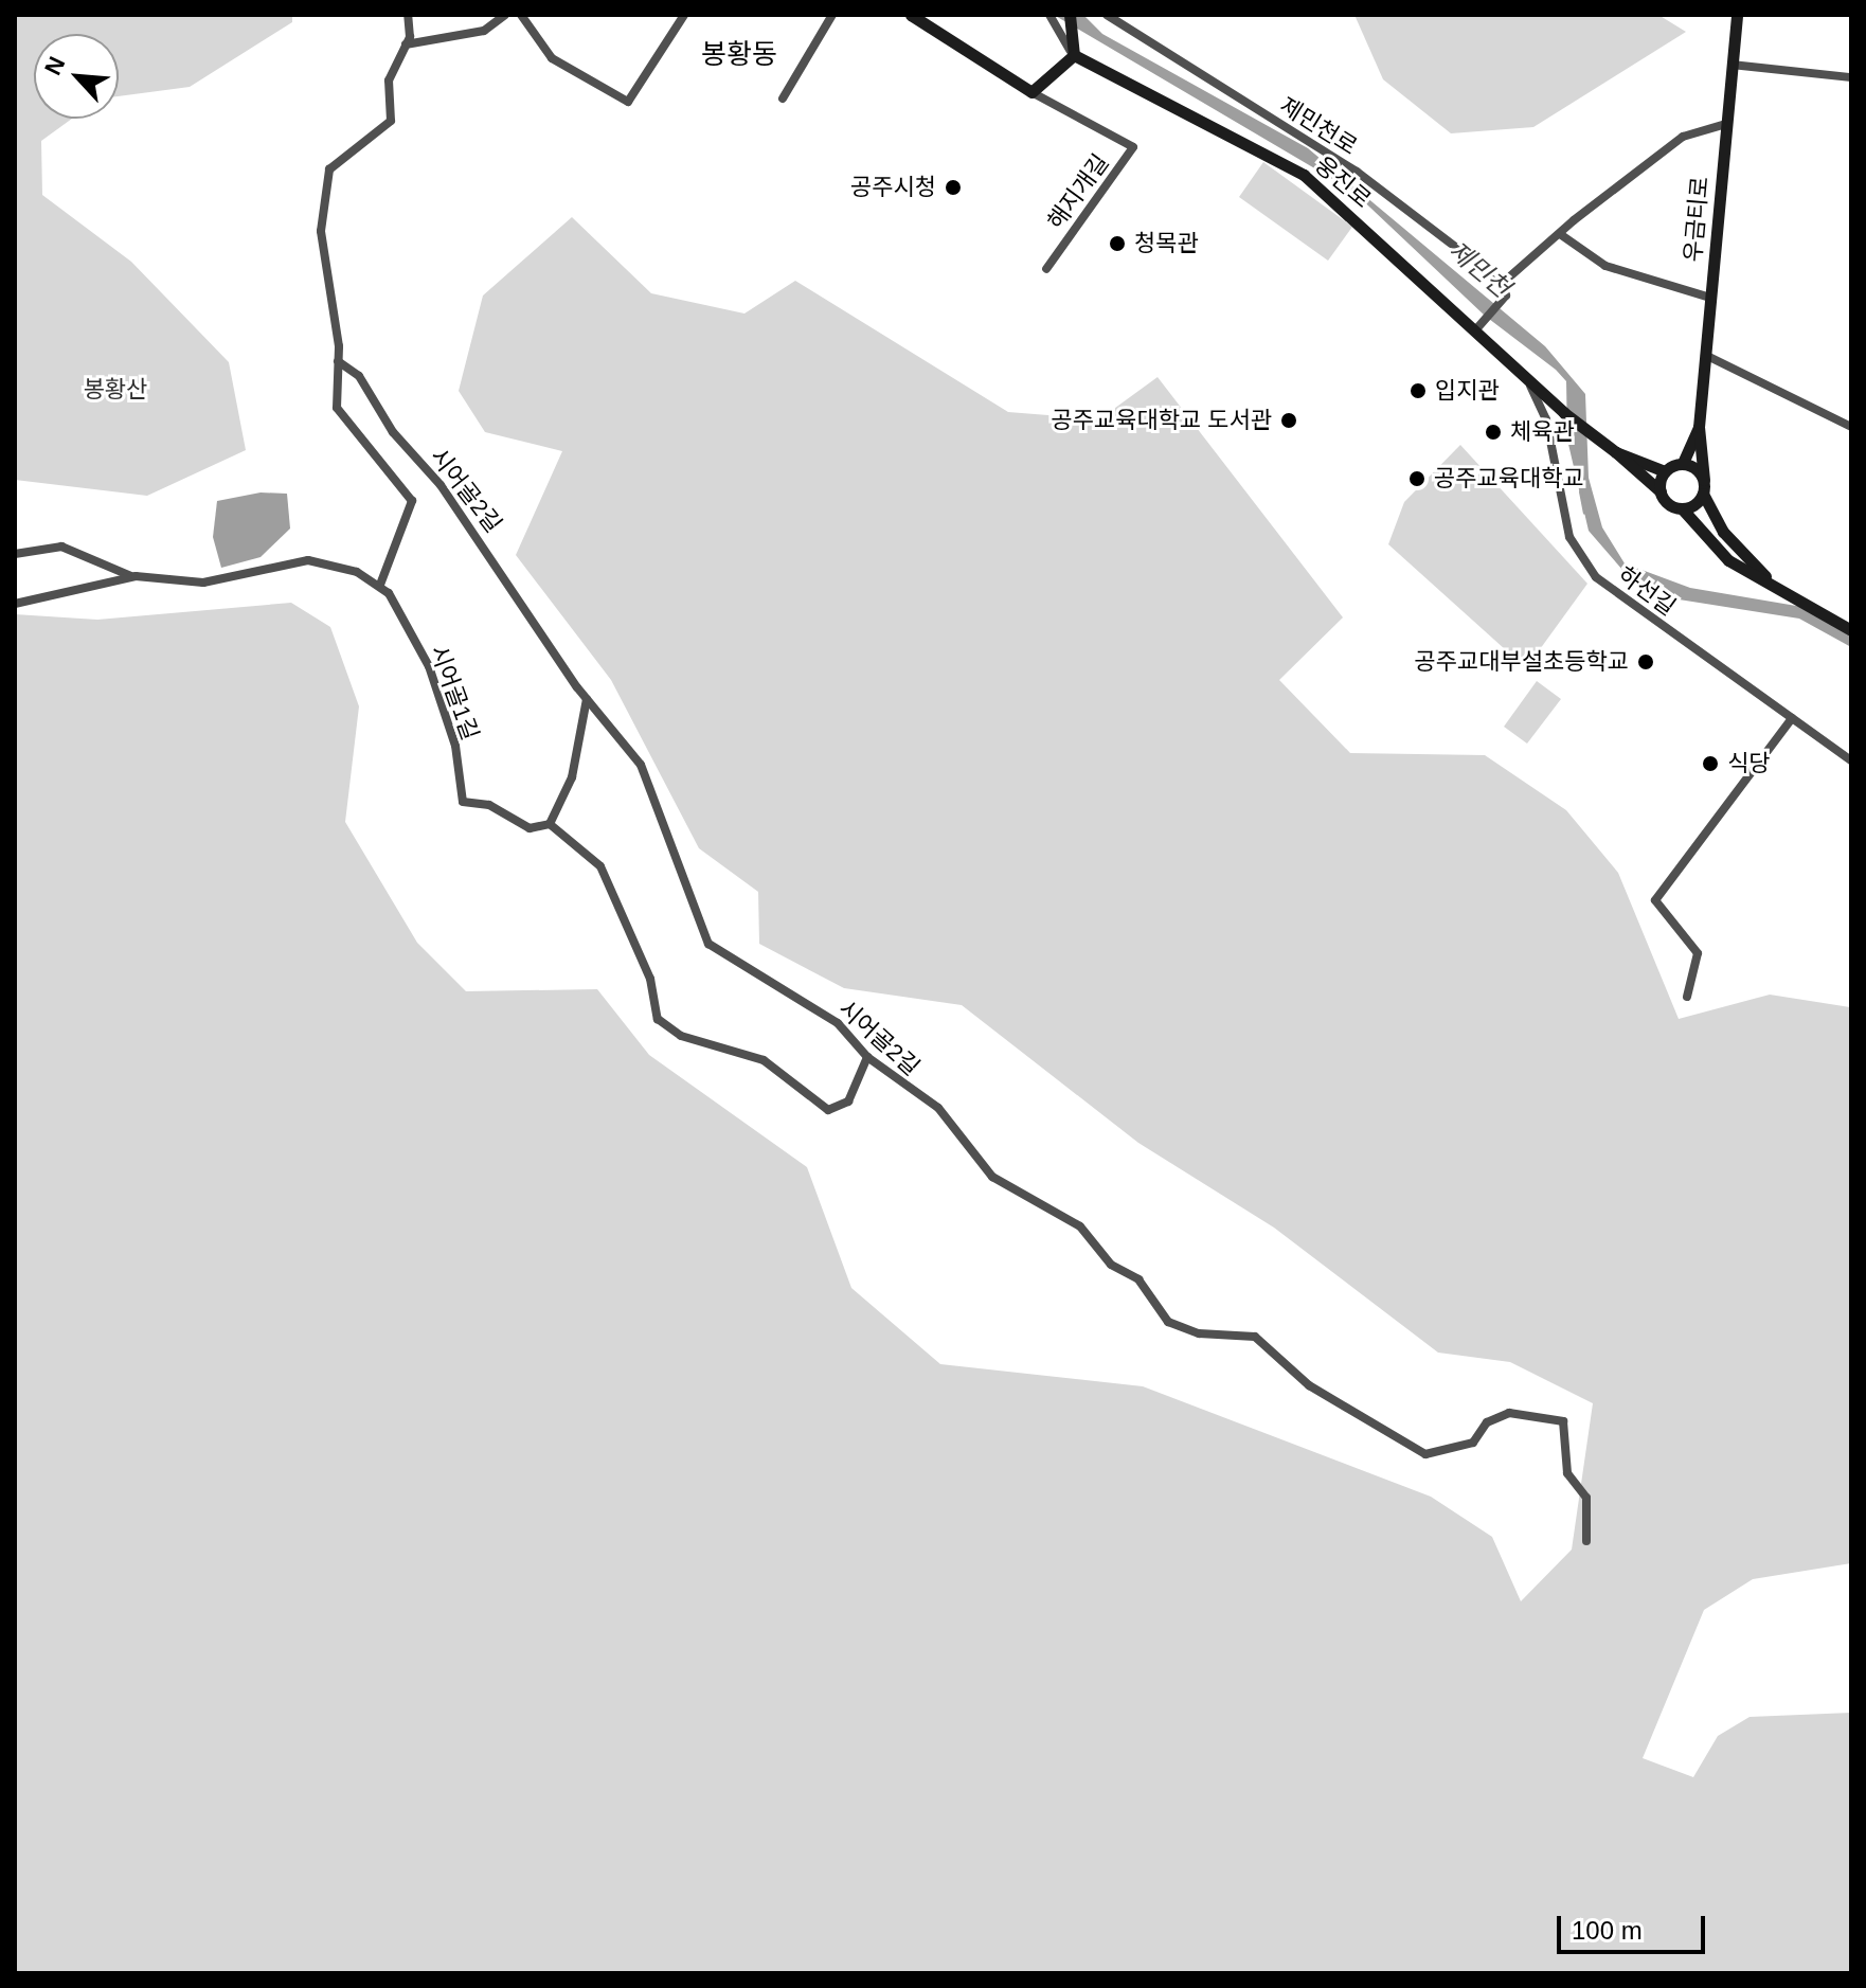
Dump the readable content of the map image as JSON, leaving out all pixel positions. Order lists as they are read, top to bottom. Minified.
{"streets":{"main road":["웅진로","우금티로"],"street":["제민천로","해지개길","시어골2길","하선길","시어골1길"]},"crossings":[["웅진로","하선길"],["시어골2길","시어골1길"]],"districts":["봉황동"],"water":["제민천"],"parks":["봉황산"],"places":["공주시청","청목관","입지관","공주교육대학교 도서관","체육관","공주교육대학교","공주교대부설초등학교","식당"],"scale_bar":"100 m","north":"top left"}
